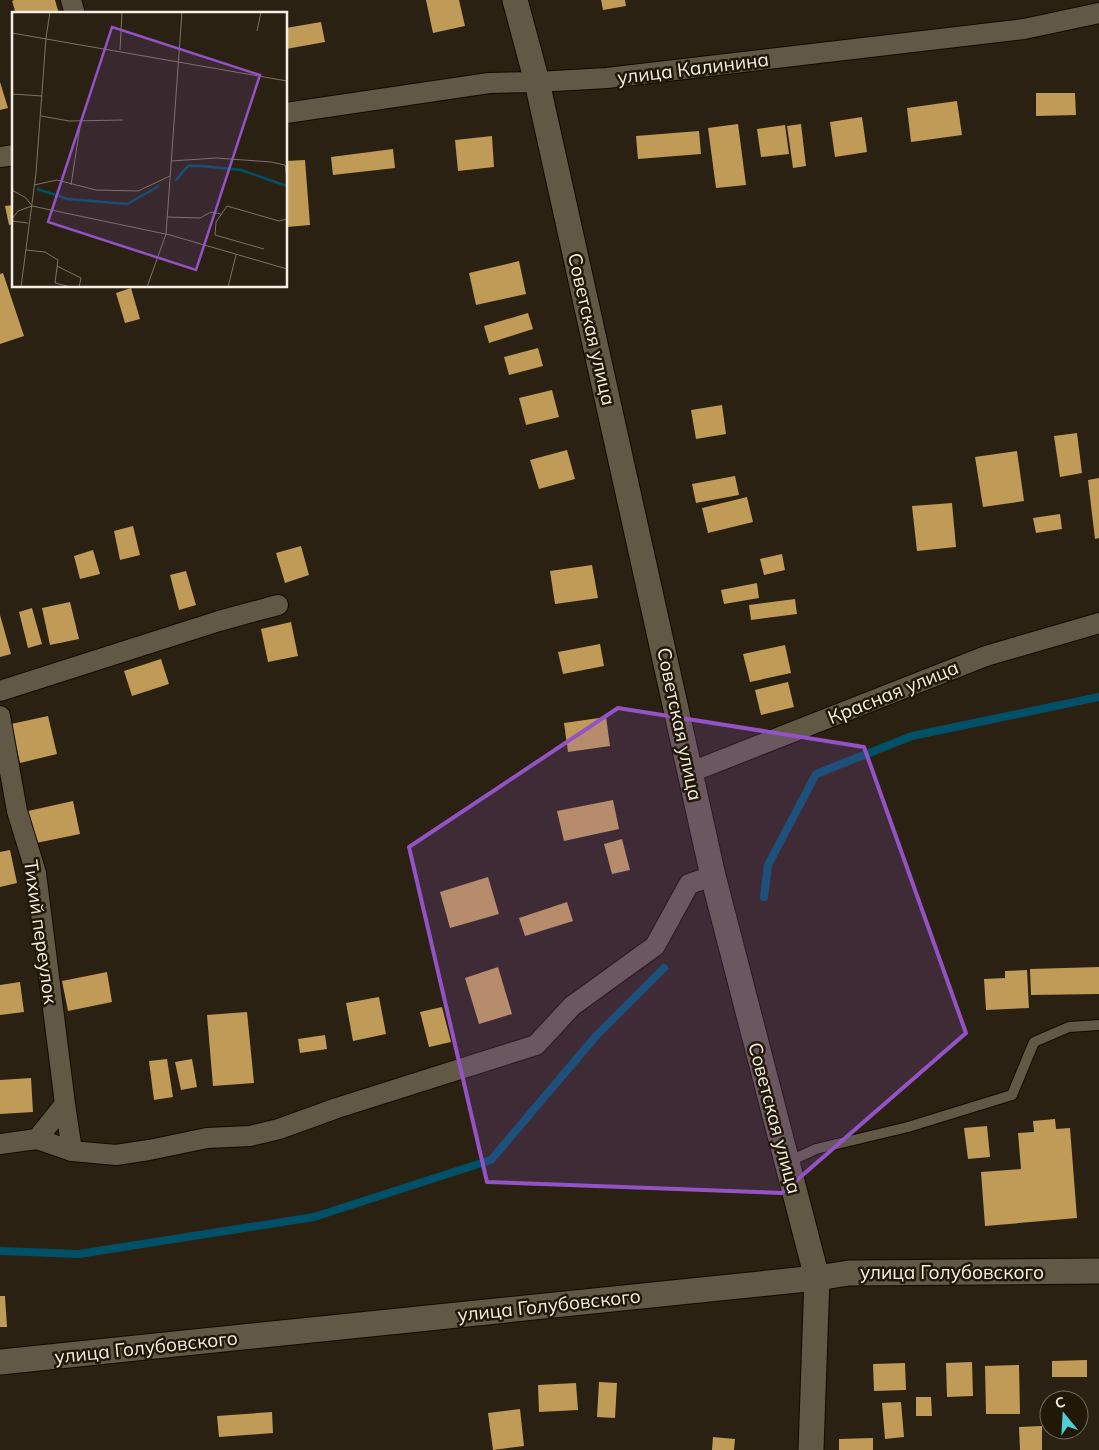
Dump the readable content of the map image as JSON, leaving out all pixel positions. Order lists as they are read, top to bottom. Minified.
{"streets":{"street":["улица Калинина","Советская улица","Красная улица","Тихий переулок","улица Голубовского"]},"crossings":[["улица Калинина","Советская улица"],["Советская улица","Красная улица"],["Советская улица","улица Голубовского"]],"north":"top"}
